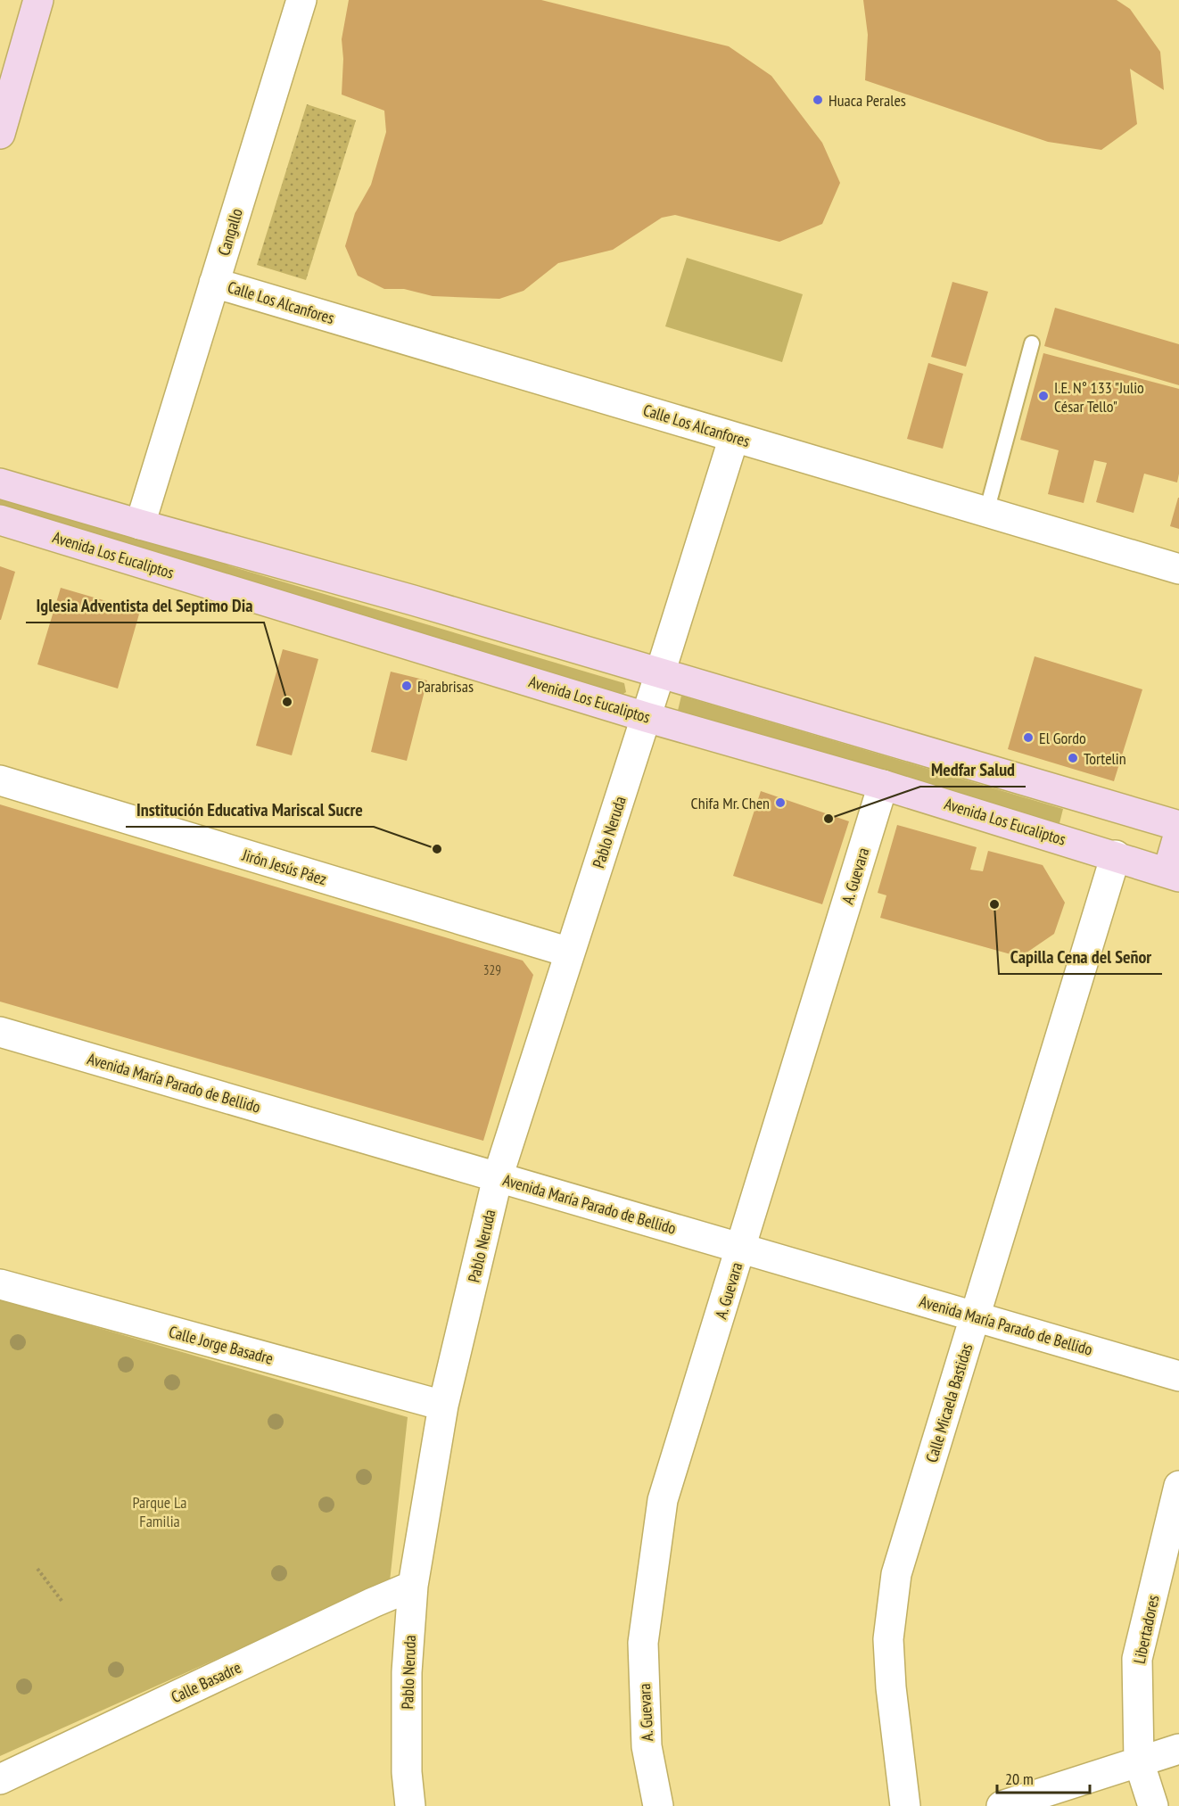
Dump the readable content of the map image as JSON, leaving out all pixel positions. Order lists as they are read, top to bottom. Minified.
{"streets":{"main road":["Avenida Los Eucaliptos"],"street":["Cangallo","Calle Los Alcanfores","Pablo Neruda","Jirón Jesús Páez","A. Guevara","Avenida María Parado de Bellido","Calle Jorge Basadre","Calle Micaela Bastidas","Libertadores","Calle Basadre"]},"crossings":[["Cangallo","Calle Los Alcanfores"],["Calle Los Alcanfores","Pablo Neruda"],["Avenida Los Eucaliptos","Pablo Neruda"],["Avenida Los Eucaliptos","A. Guevara"],["Avenida Los Eucaliptos","Calle Micaela Bastidas"],["Pablo Neruda","Jirón Jesús Páez"],["Pablo Neruda","Avenida María Parado de Bellido"],["Pablo Neruda","Calle Jorge Basadre"],["Pablo Neruda","Calle Basadre"],["A. Guevara","Avenida María Parado de Bellido"],["Avenida María Parado de Bellido","Calle Micaela Bastidas"]],"parks":["Parque La Familia"],"places":["Huaca Perales","I.E. N° 133 \"Julio César Tello\"","Parabrisas","Iglesia Adventista del Septimo Dia","El Gordo","Tortelin","Chifa Mr. Chen","Medfar Salud","Institución Educativa Mariscal Sucre","Capilla Cena del Señor"],"house_numbers":["329"],"scale_bar":"20 m"}
